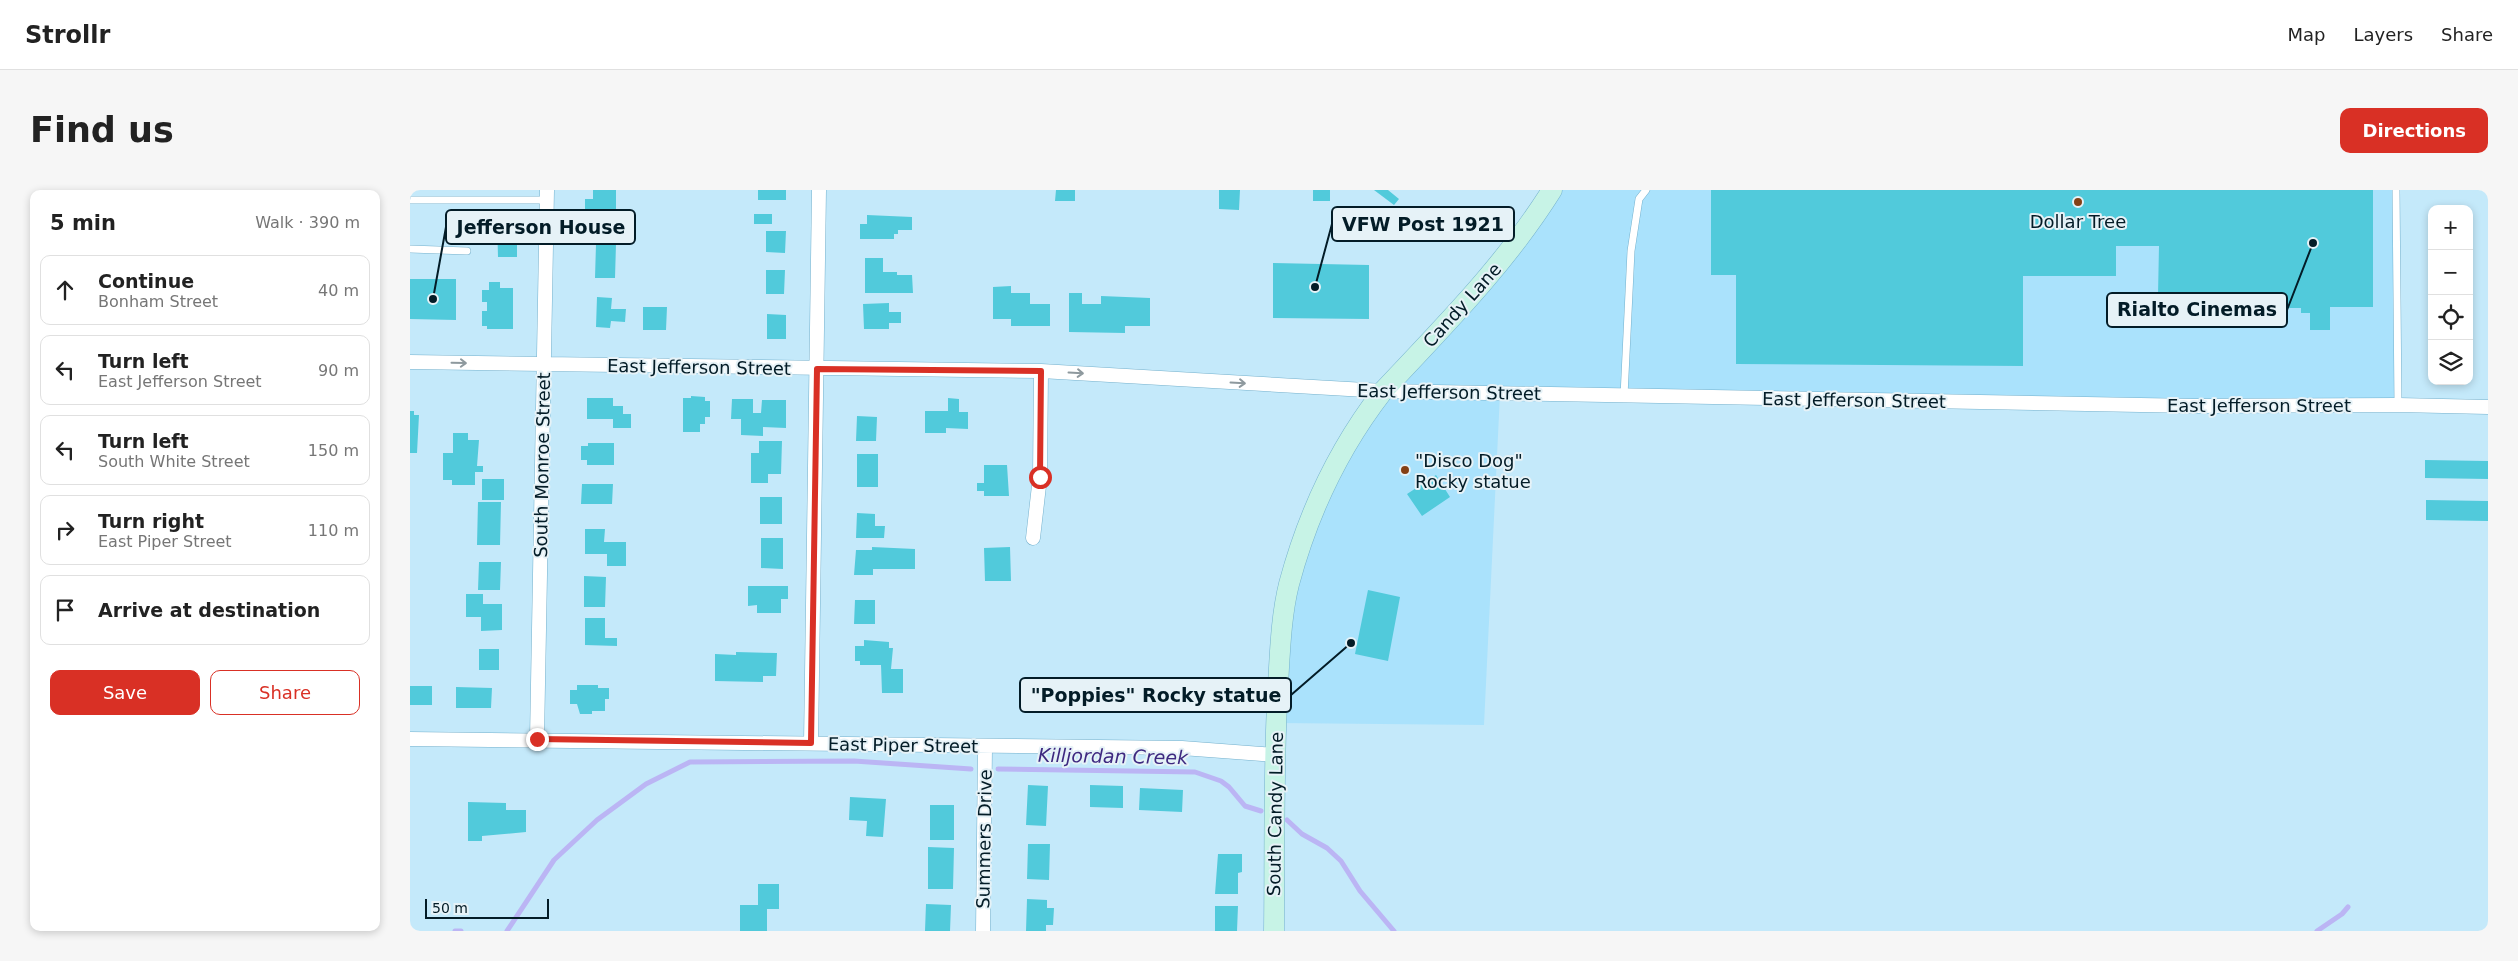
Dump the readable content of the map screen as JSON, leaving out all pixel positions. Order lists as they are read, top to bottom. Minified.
{"streets":{"main road":["Candy Lane","South Candy Lane"],"street":["East Jefferson Street","South Monroe Street","East Piper Street","Summers Drive"]},"crossings":[["Candy Lane","East Jefferson Street"],["Candy Lane","South Candy Lane"],["East Jefferson Street","South Monroe Street"],["East Jefferson Street","South Candy Lane"],["South Monroe Street","East Piper Street"],["East Piper Street","South Candy Lane"],["East Piper Street","Summers Drive"]],"water":["Killjordan Creek"],"places":["Dollar Tree","Rialto Cinemas","VFW Post 1921","Jefferson House","\"Disco Dog\" Rocky statue","\"Poppies\" Rocky statue"],"scale_bar":"50 m","page":{"header":"Strollr","nav":["Map","Layers","Share"],"buttons":["Directions",["Save","Share"]],"title":"Find us","heading":["5 min","Walk · 390 m"],"map_buttons":["+","−"],"list":[["Continue","Bonham Street","40 m"],["Turn left","East Jefferson Street","90 m"],["Turn left","South White Street","150 m"],["Turn right","East Piper Street","110 m"],"Arrive at destination"],"scale":"50 m"}}
